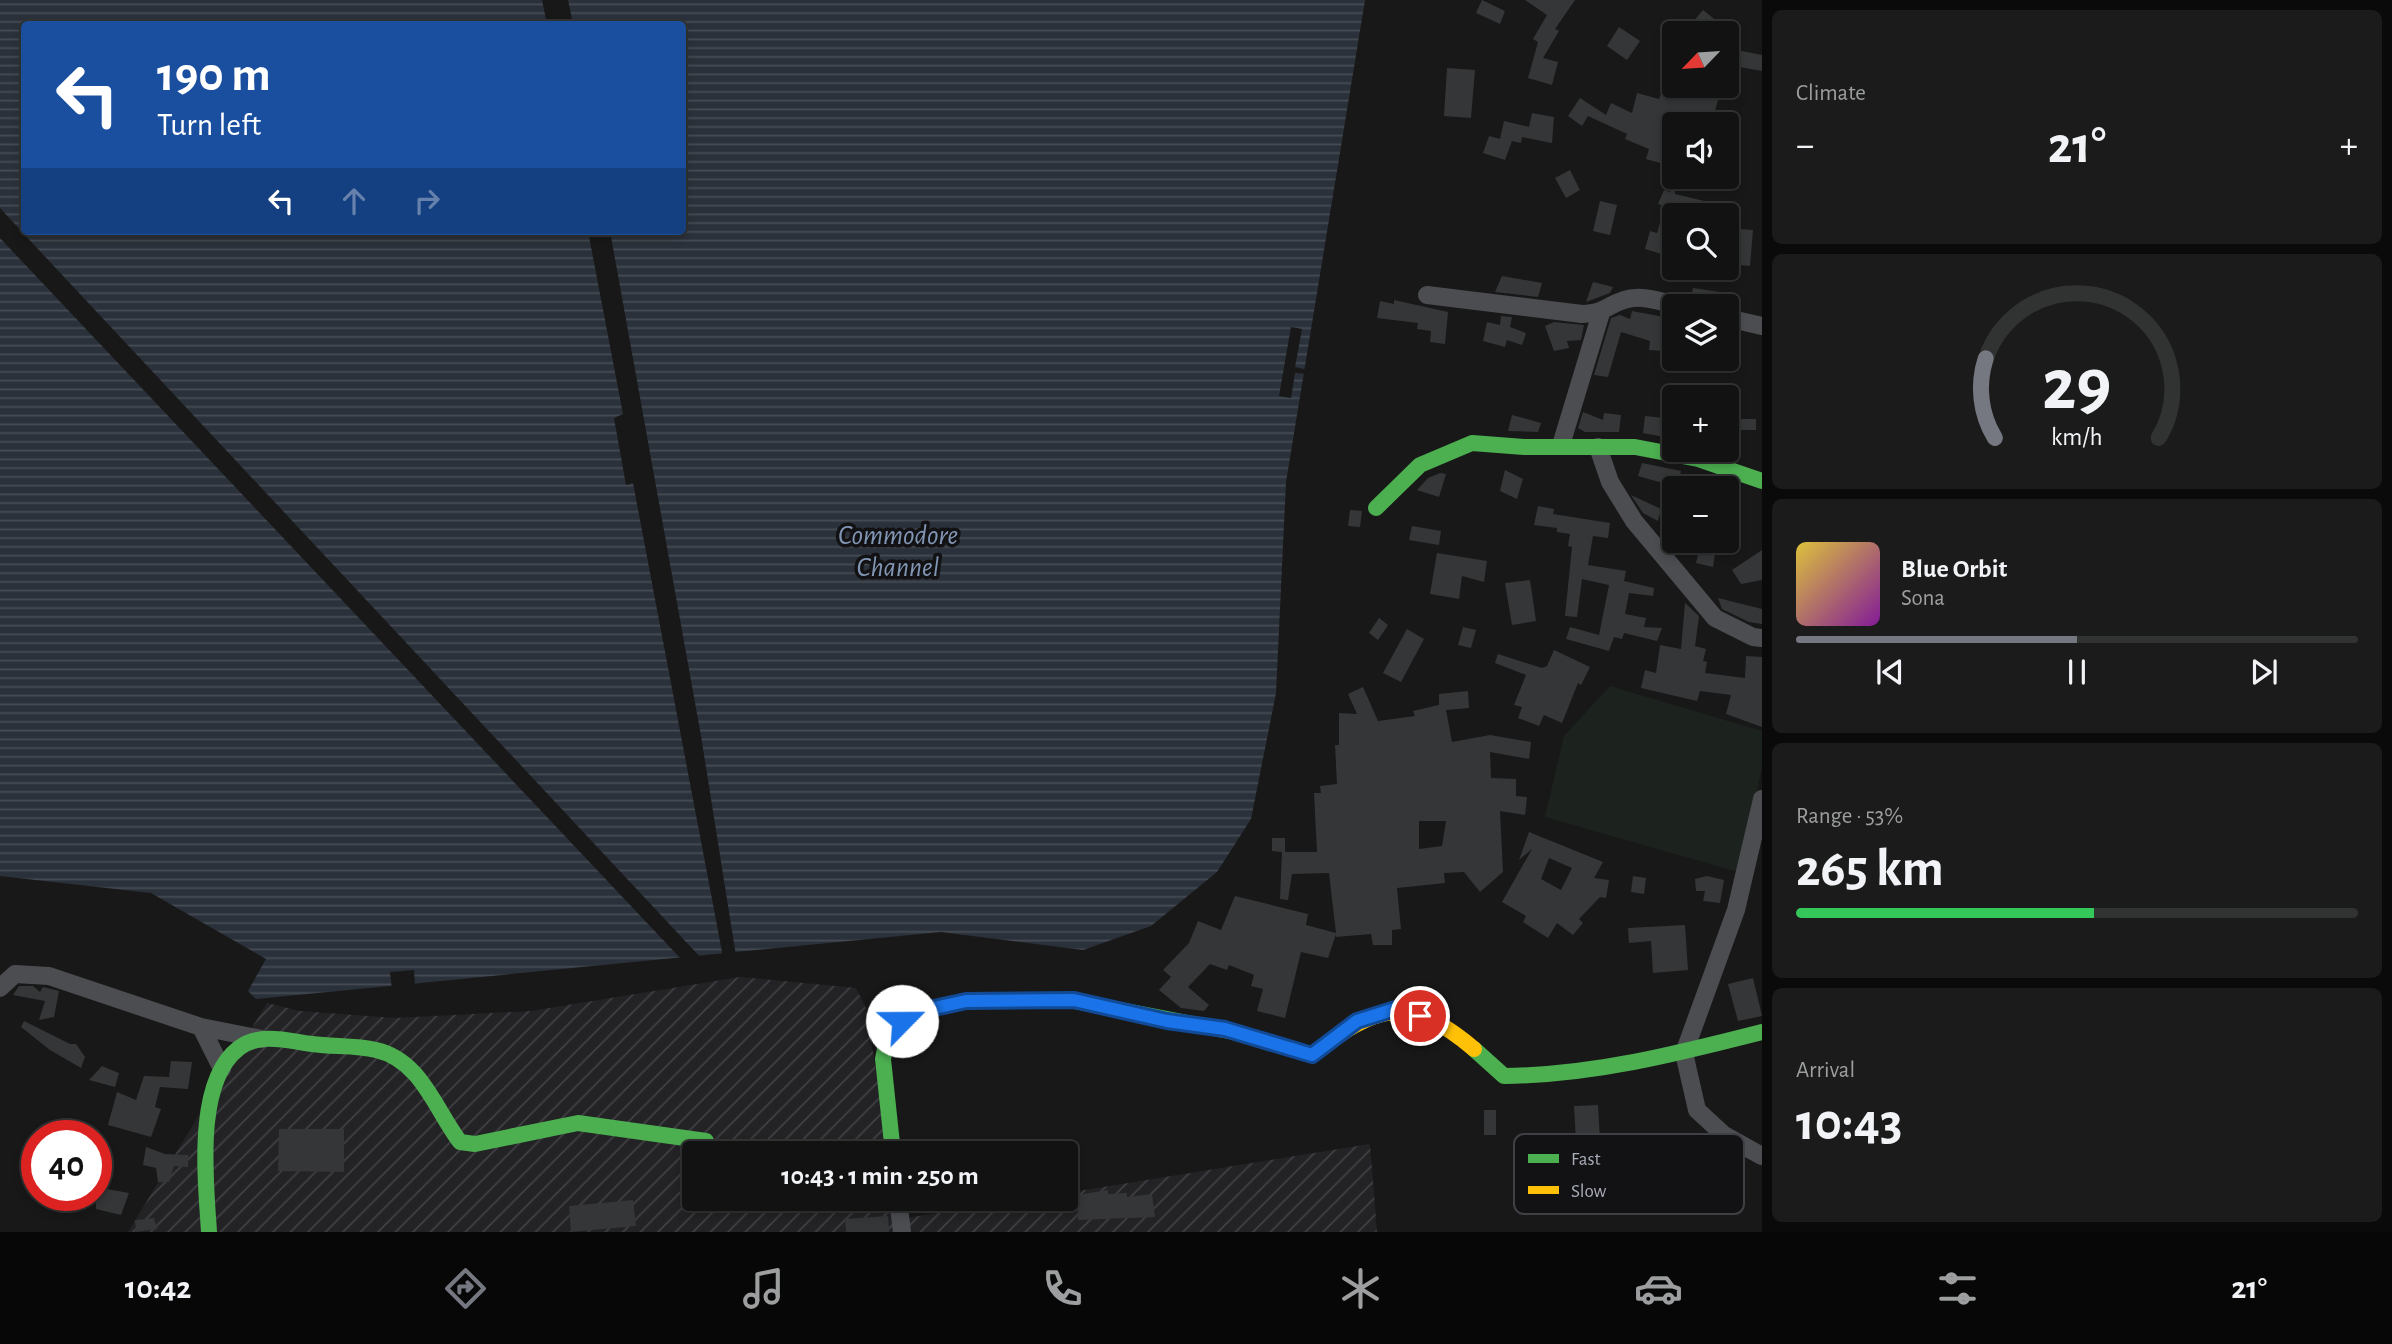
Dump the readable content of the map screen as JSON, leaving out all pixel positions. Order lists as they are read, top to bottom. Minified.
{"water":["Commodore Channel"],"legend":["Fast","Slow"],"north":"bottom left","page":{"tile":["Climate",["Range · 53%","265 km"],["Arrival","10:43"]],"map_buttons":["+","−"],"turn":["190 m","Turn left"],"heat":["−","21°","+"],"song":["Blue Orbit","Sona"],"limit":"40","trip":"10:43 · 1 min · 250 m","tabs":["10:42","21°"],"gauge":["29","km/h"]}}
